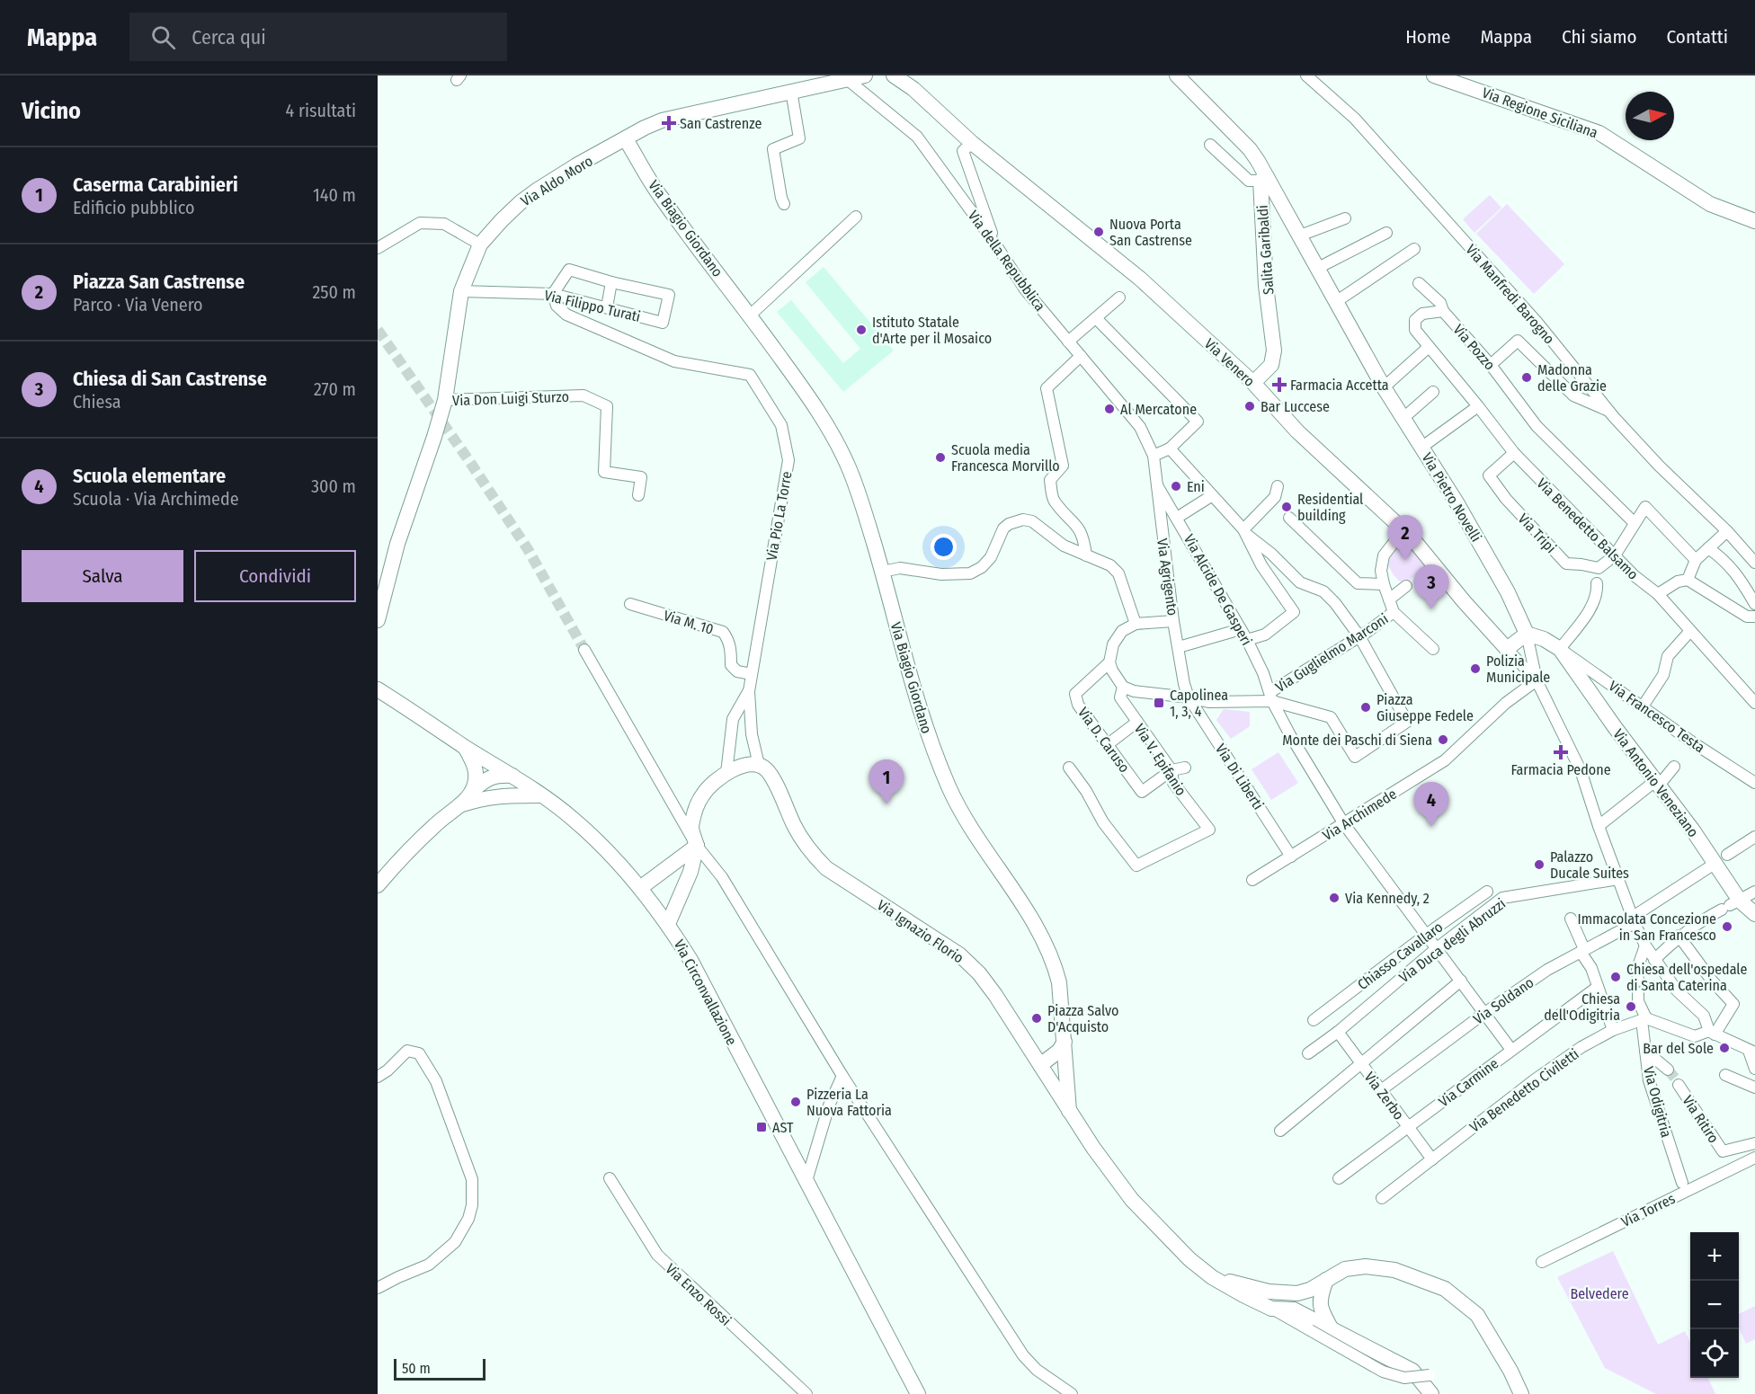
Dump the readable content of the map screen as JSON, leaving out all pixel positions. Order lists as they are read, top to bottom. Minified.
{"streets":{"street":["Via Regione Siciliana","Via Aldo Moro","Via Biagio Giordano","Salita Garibaldi","Via della Repubblica","Via Manfredi Barogno","Via Filippo Turati","Via Pozzo","Via Venero","Via Don Luigi Sturzo","Via Pietro Novelli","Via Pio La Torre","Via Benedetto Balsamo","Via Tripi","Via Agrigento","Via Alcide De Gasperi","Via M. 10","Via Guglielmo Marconi","Via Francesco Testa","Via D. Caruso","Via V. Epifanio","Via Di Liberti","Via Antonio Veneziano","Via Archimede","Via Ignazio Florio","Via Duca degli Abruzzi","Chiasso Cavallaro","Via Circonvallazione","Via Soldano","Via Carmine","Via Benedetto Civiletti","Via Zerbo","Via Odigitria","Via Ritiro","Via Torres","Via Enzo Rossi"]},"crossings":[["Via Aldo Moro","Via Biagio Giordano"],["Via Aldo Moro","Via della Repubblica"],["Via Aldo Moro","Via Filippo Turati"],["Via Aldo Moro","Via Don Luigi Sturzo"],["Via Biagio Giordano","Via Ignazio Florio"],["Salita Garibaldi","Via Venero"],["Salita Garibaldi","Via Pietro Novelli"],["Via della Repubblica","Via Agrigento"],["Via Filippo Turati","Via Pio La Torre"],["Via Pozzo","Via Benedetto Balsamo"],["Via Venero","Via Pietro Novelli"],["Via Venero","Via Archimede"],["Via Pietro Novelli","Via Archimede"],["Via Pietro Novelli","Via Duca degli Abruzzi"],["Via Pietro Novelli","Via Soldano"],["Via Pio La Torre","Via M. 10"],["Via Benedetto Balsamo","Via Tripi"],["Via Agrigento","Via Alcide De Gasperi"],["Via Agrigento","Via Di Liberti"],["Via Alcide De Gasperi","Via Guglielmo Marconi"],["Via Alcide De Gasperi","Via Archimede"],["Via Alcide De Gasperi","Via Duca degli Abruzzi"],["Via Alcide De Gasperi","Chiasso Cavallaro"],["Via Alcide De Gasperi","Via Soldano"],["Via Alcide De Gasperi","Via Carmine"],["Via Francesco Testa","Via Antonio Veneziano"],["Via D. Caruso","Via V. Epifanio"],["Via Di Liberti","Via Archimede"],["Via Antonio Veneziano","Via Soldano"],["Via Duca degli Abruzzi","Via Zerbo"],["Via Soldano","Via Zerbo"],["Via Carmine","Via Zerbo"],["Via Benedetto Civiletti","Via Zerbo"],["Via Benedetto Civiletti","Via Odigitria"]],"parks":["Belvedere"],"places":{"health":["San Castrenze","Farmacia Accetta","Farmacia Pedone"],"other":["Nuova Porta San Castrense","Istituto Statale d'Arte per il Mosaico","Madonna delle Grazie","Bar Luccese","Al Mercatone","Scuola media Francesca Morvillo","Eni","Residential building","Polizia Municipale","Piazza Giuseppe Fedele","Monte dei Paschi di Siena","Palazzo Ducale Suites","Via Kennedy, 2","Immacolata Concezione in San Francesco","Chiesa dell'ospedale di Santa Caterina","Chiesa dell'Odigitria","Piazza Salvo D'Acquisto","Bar del Sole","Pizzeria La Nuova Fattoria"],"transit":["Capolinea 1, 3, 4","AST"]},"scale_bar":"50 m","north":"right","page":{"header":"Mappa","search":"Cerca qui","nav":["Home","Mappa","Chi siamo","Contatti"],"heading":["Vicino","4 risultati"],"list":[{"mark":"1","name":"Caserma Carabinieri","note":"Edificio pubblico","value":"140 m"},{"mark":"2","name":"Piazza San Castrense","note":"Parco · Via Venero","value":"250 m"},{"mark":"3","name":"Chiesa di San Castrense","note":"Chiesa","value":"270 m"},{"mark":"4","name":"Scuola elementare","note":"Scuola · Via Archimede","value":"300 m"}],"pins":["2","3","1","4"],"buttons":["Salva","Condividi"],"map_buttons":["+","−"],"scale":"50 m"}}
